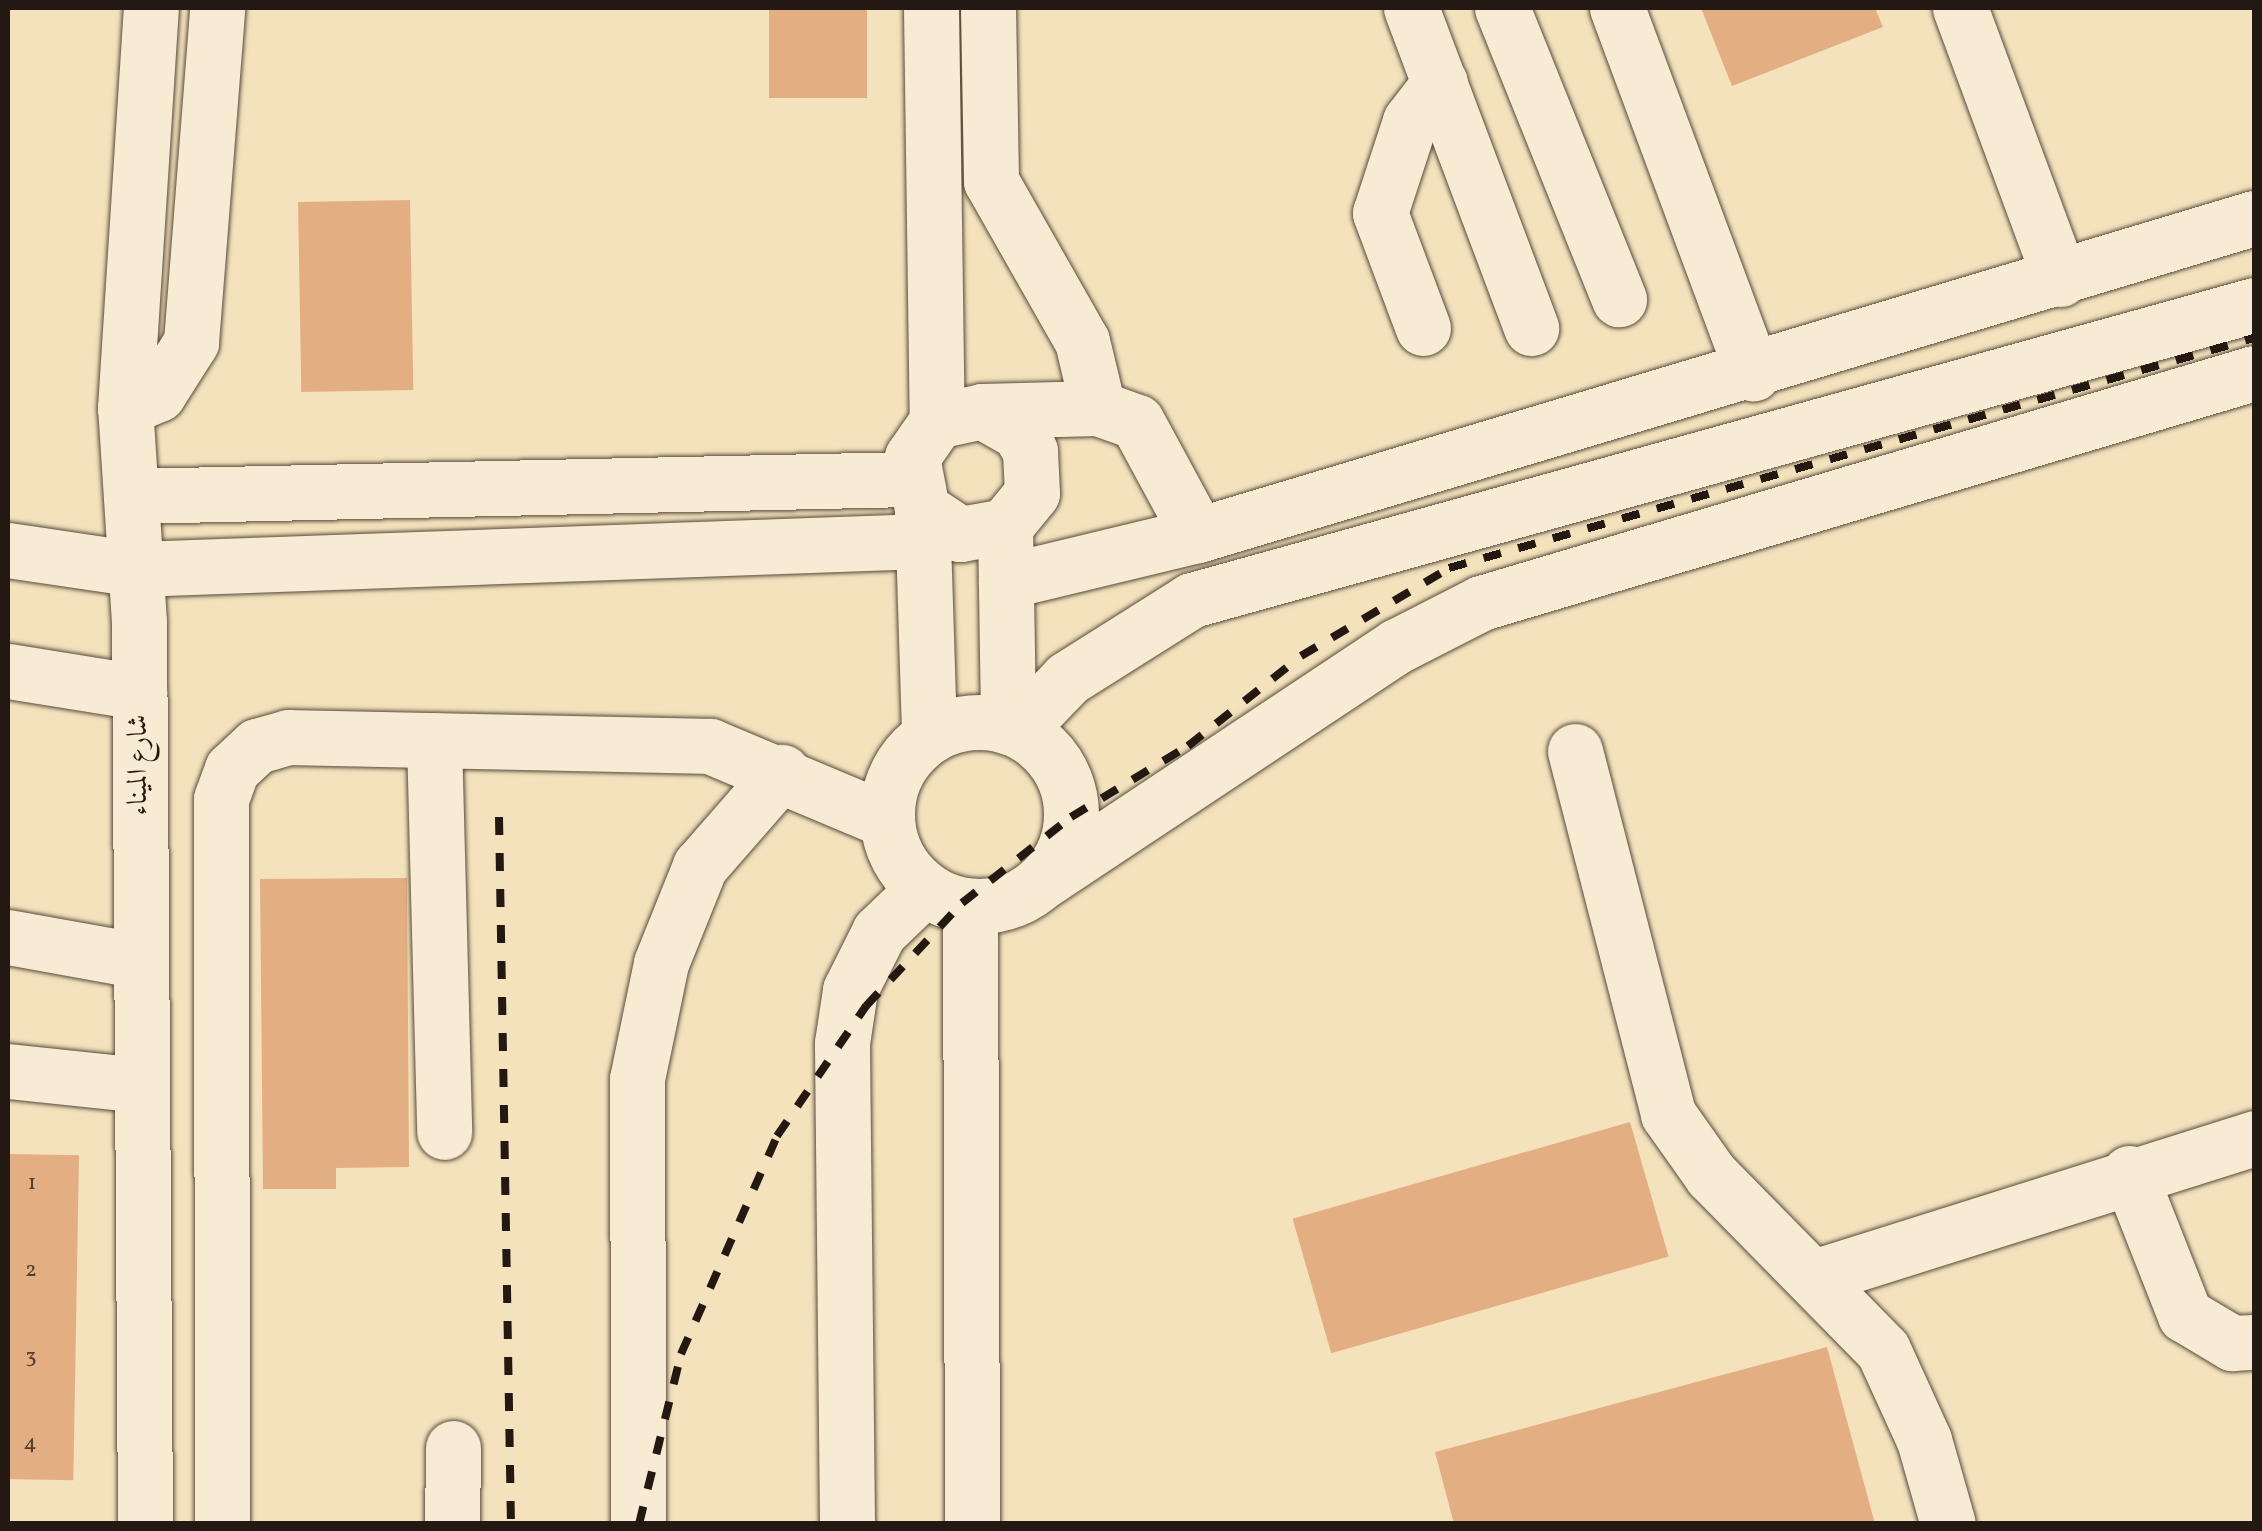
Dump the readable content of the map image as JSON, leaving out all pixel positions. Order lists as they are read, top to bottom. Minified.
{"streets":{"street":["شارع الميناء"]},"house_numbers":["1","2","3","4"]}
